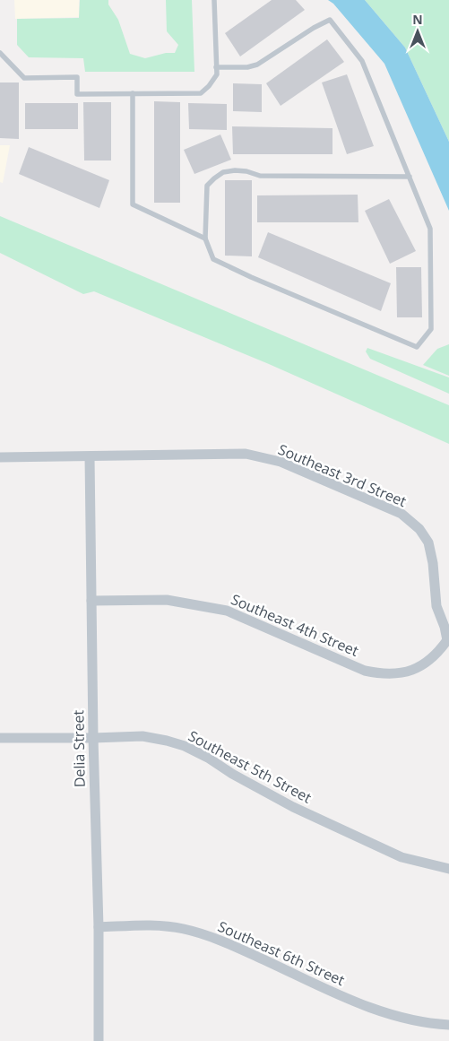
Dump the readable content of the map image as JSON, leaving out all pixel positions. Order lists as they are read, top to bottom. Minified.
{"streets":{"street":["Southeast 3rd Street","Southeast 4th Street","Delia Street","Southeast 5th Street","Southeast 6th Street"]},"crossings":[["Southeast 3rd Street","Southeast 4th Street"],["Southeast 3rd Street","Delia Street"],["Southeast 4th Street","Delia Street"],["Delia Street","Southeast 5th Street"],["Delia Street","Southeast 6th Street"]],"north":"top"}
